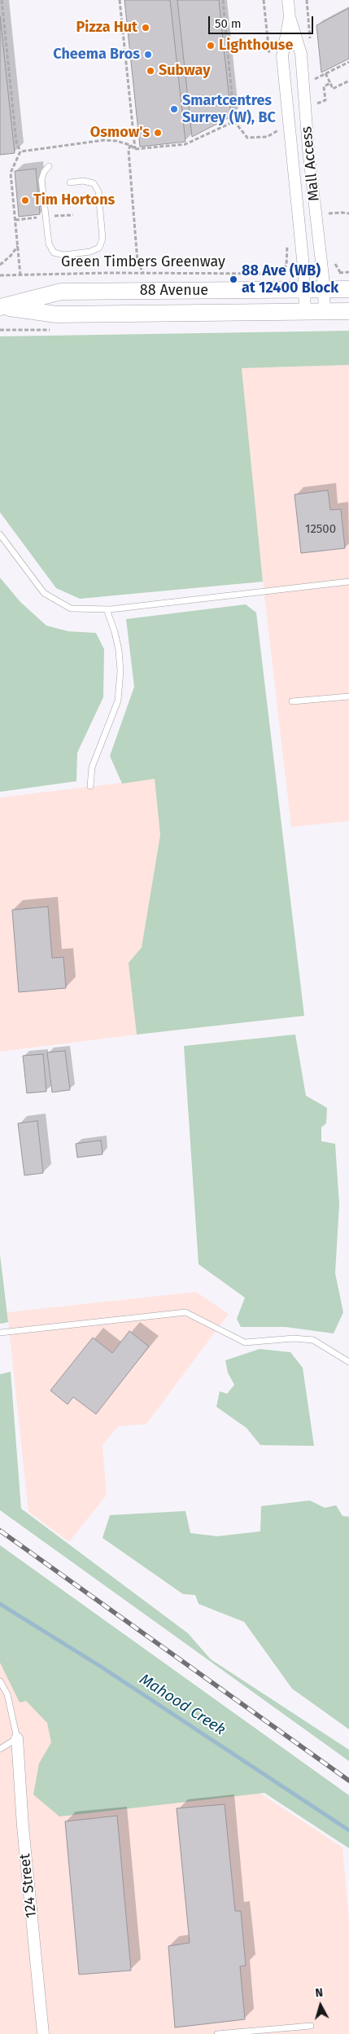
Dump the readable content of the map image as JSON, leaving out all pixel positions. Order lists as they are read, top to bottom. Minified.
{"streets":{"main road":["88 Avenue"],"street":["Mall Access","124 Street"],"path":["Green Timbers Greenway"]},"crossings":[["Mall Access","88 Avenue"]],"water":["Mahood Creek"],"places":["Pizza Hut","Lighthouse","Cheema Bros","Subway","Smartcentres Surrey (W), BC","Osmow's","Tim Hortons","88 Ave (WB) at 12400 Block"],"house_numbers":["12500"],"scale_bar":"50 m","north":"top"}
